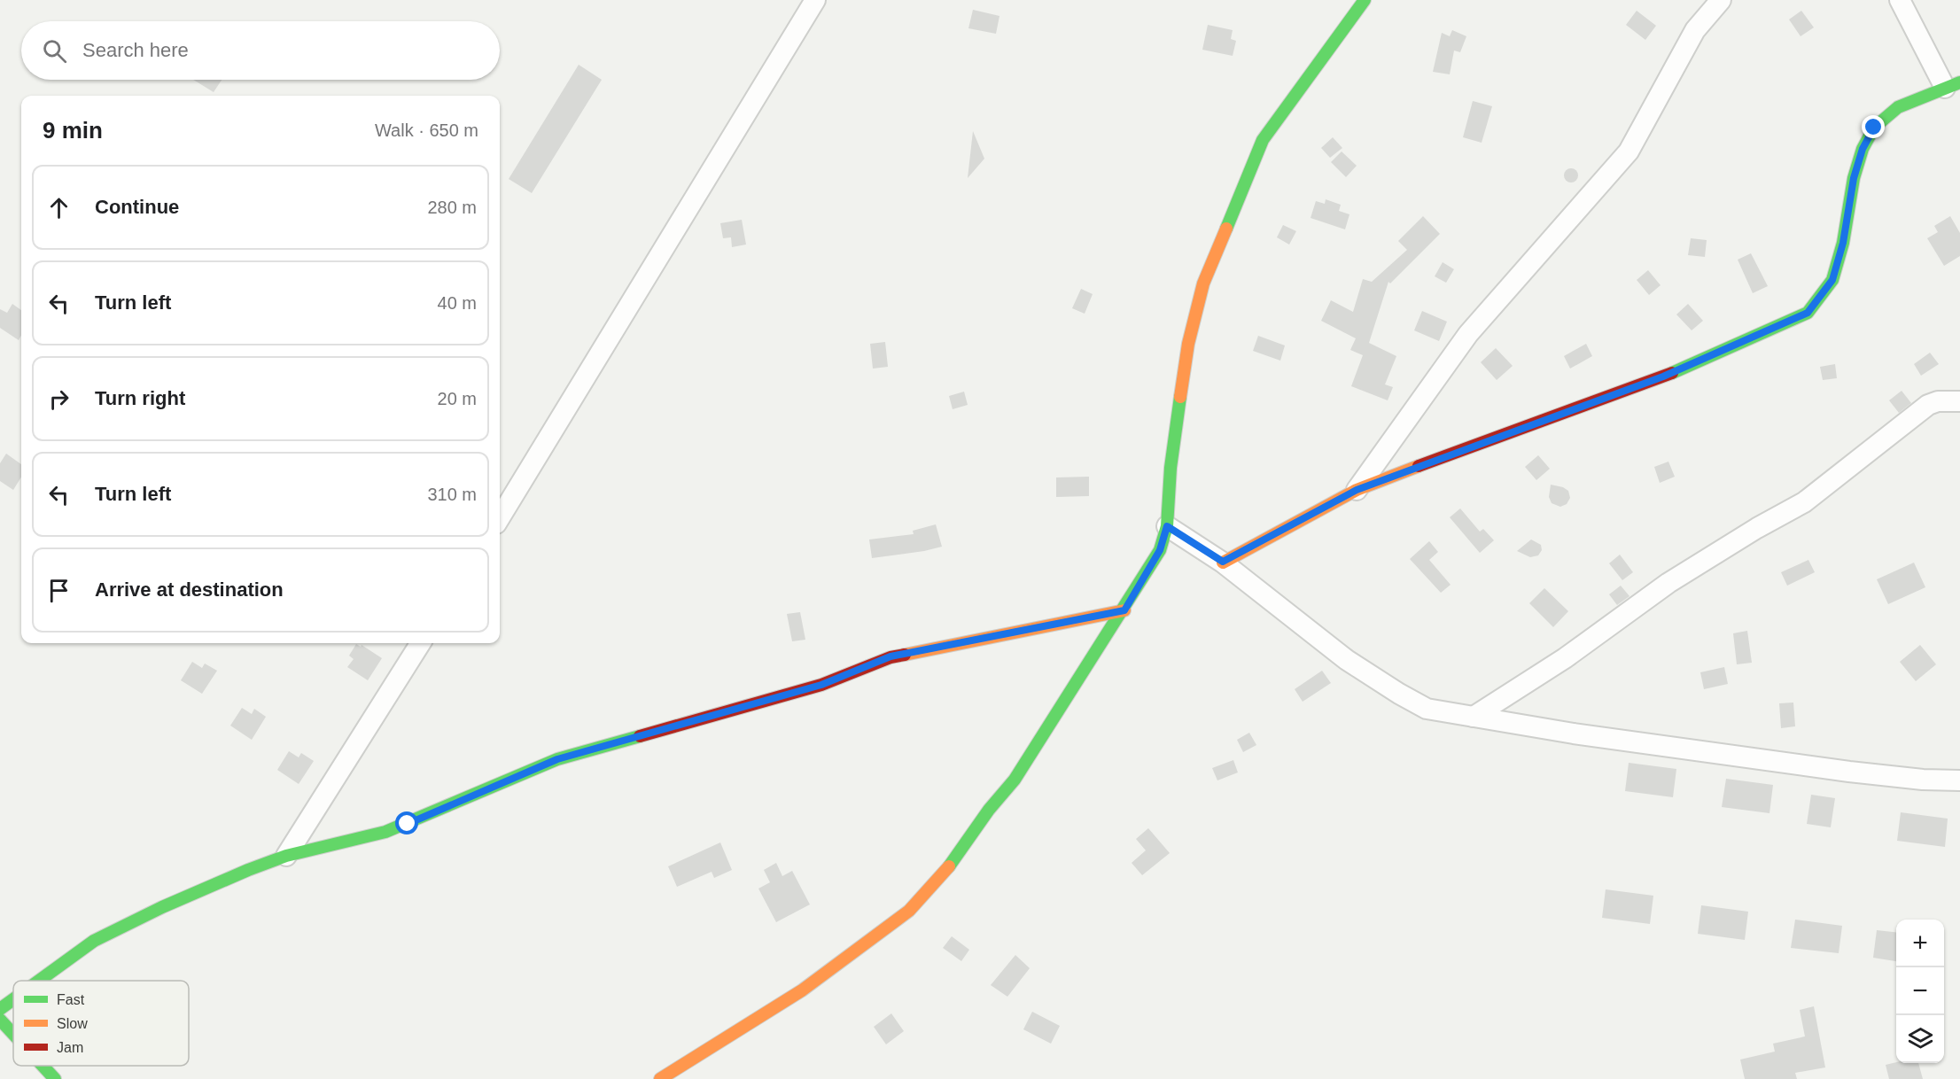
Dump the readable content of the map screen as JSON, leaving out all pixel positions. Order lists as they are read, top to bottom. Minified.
{"legend":["Fast","Slow","Jam"],"page":{"search":"Search here","heading":["9 min","Walk · 650 m"],"list":[["Continue","280 m"],["Turn left","40 m"],["Turn right","20 m"],["Turn left","310 m"],"Arrive at destination"],"map_buttons":["+","−"]}}
